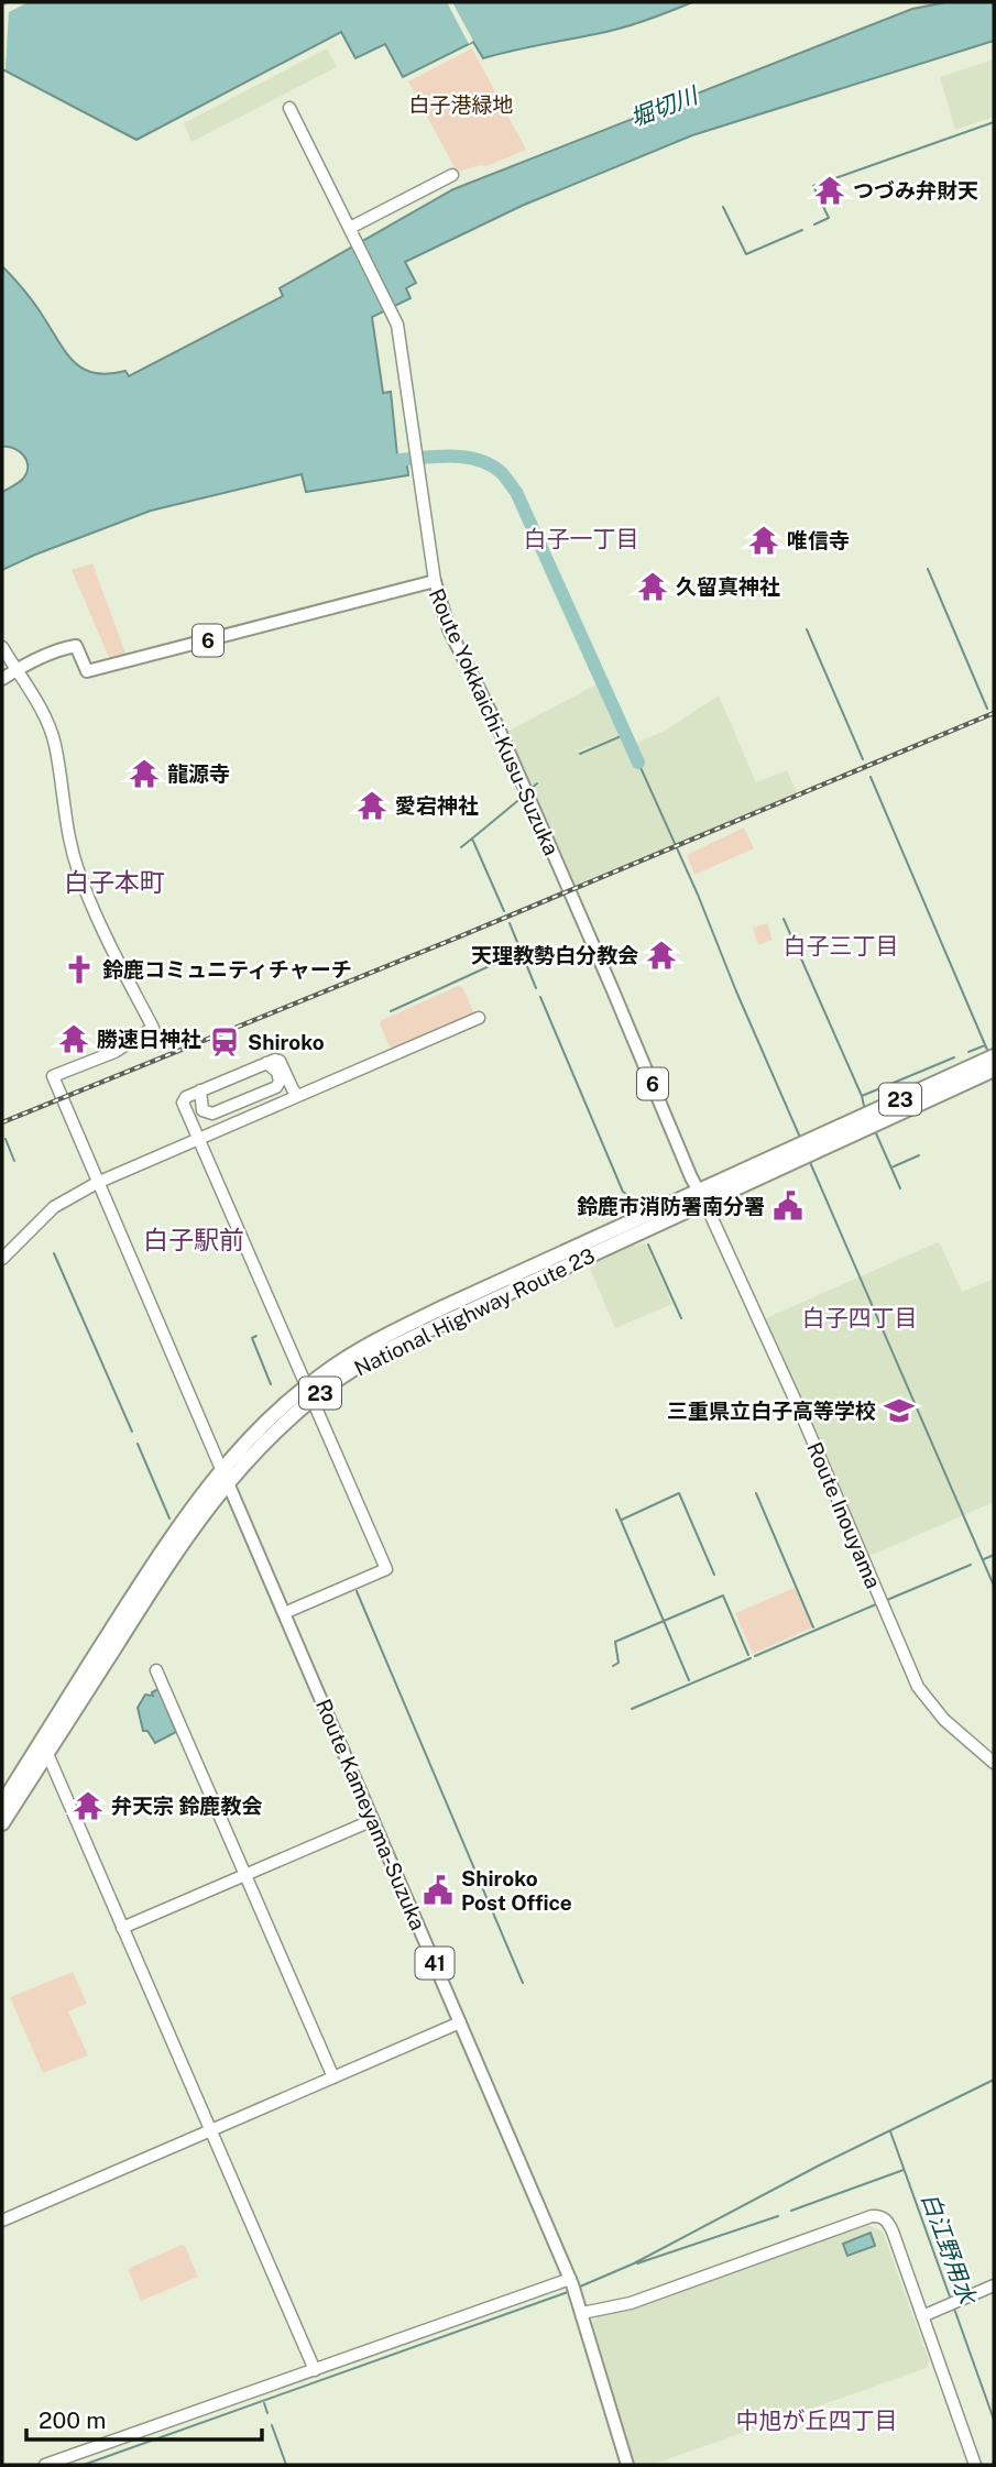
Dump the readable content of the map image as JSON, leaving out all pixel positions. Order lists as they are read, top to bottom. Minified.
{"streets":{"highway":["23","National Highway Route 23"],"main road":["6","Route Yokkaichi-Kusu-Suzuka","Route Kameyama-Suzuka","41"],"street":["Route Inouyama"]},"crossings":[["Route Yokkaichi-Kusu-Suzuka","National Highway Route 23"],["Route Yokkaichi-Kusu-Suzuka","Route Inouyama"],["National Highway Route 23","Route Inouyama"],["National Highway Route 23","Route Kameyama-Suzuka"]],"districts":["白子一丁目","白子本町","白子三丁目","白子駅前","白子四丁目","中旭が丘四丁目"],"water":["堀切川","白江野用水"],"parks":["白子港緑地"],"places":{"temple":["つづみ弁財天","唯信寺","久留真神社","龍源寺","愛宕神社","天理教勢白分教会","勝速日神社","弁天宗 鈴鹿教会"],"church":["鈴鹿コミュニティチャーチ"],"station":["Shiroko"],"public building":["鈴鹿市消防署南分署","Shiroko Post Office"],"school or university":["三重県立白子高等学校"]},"scale_bar":"200 m"}
